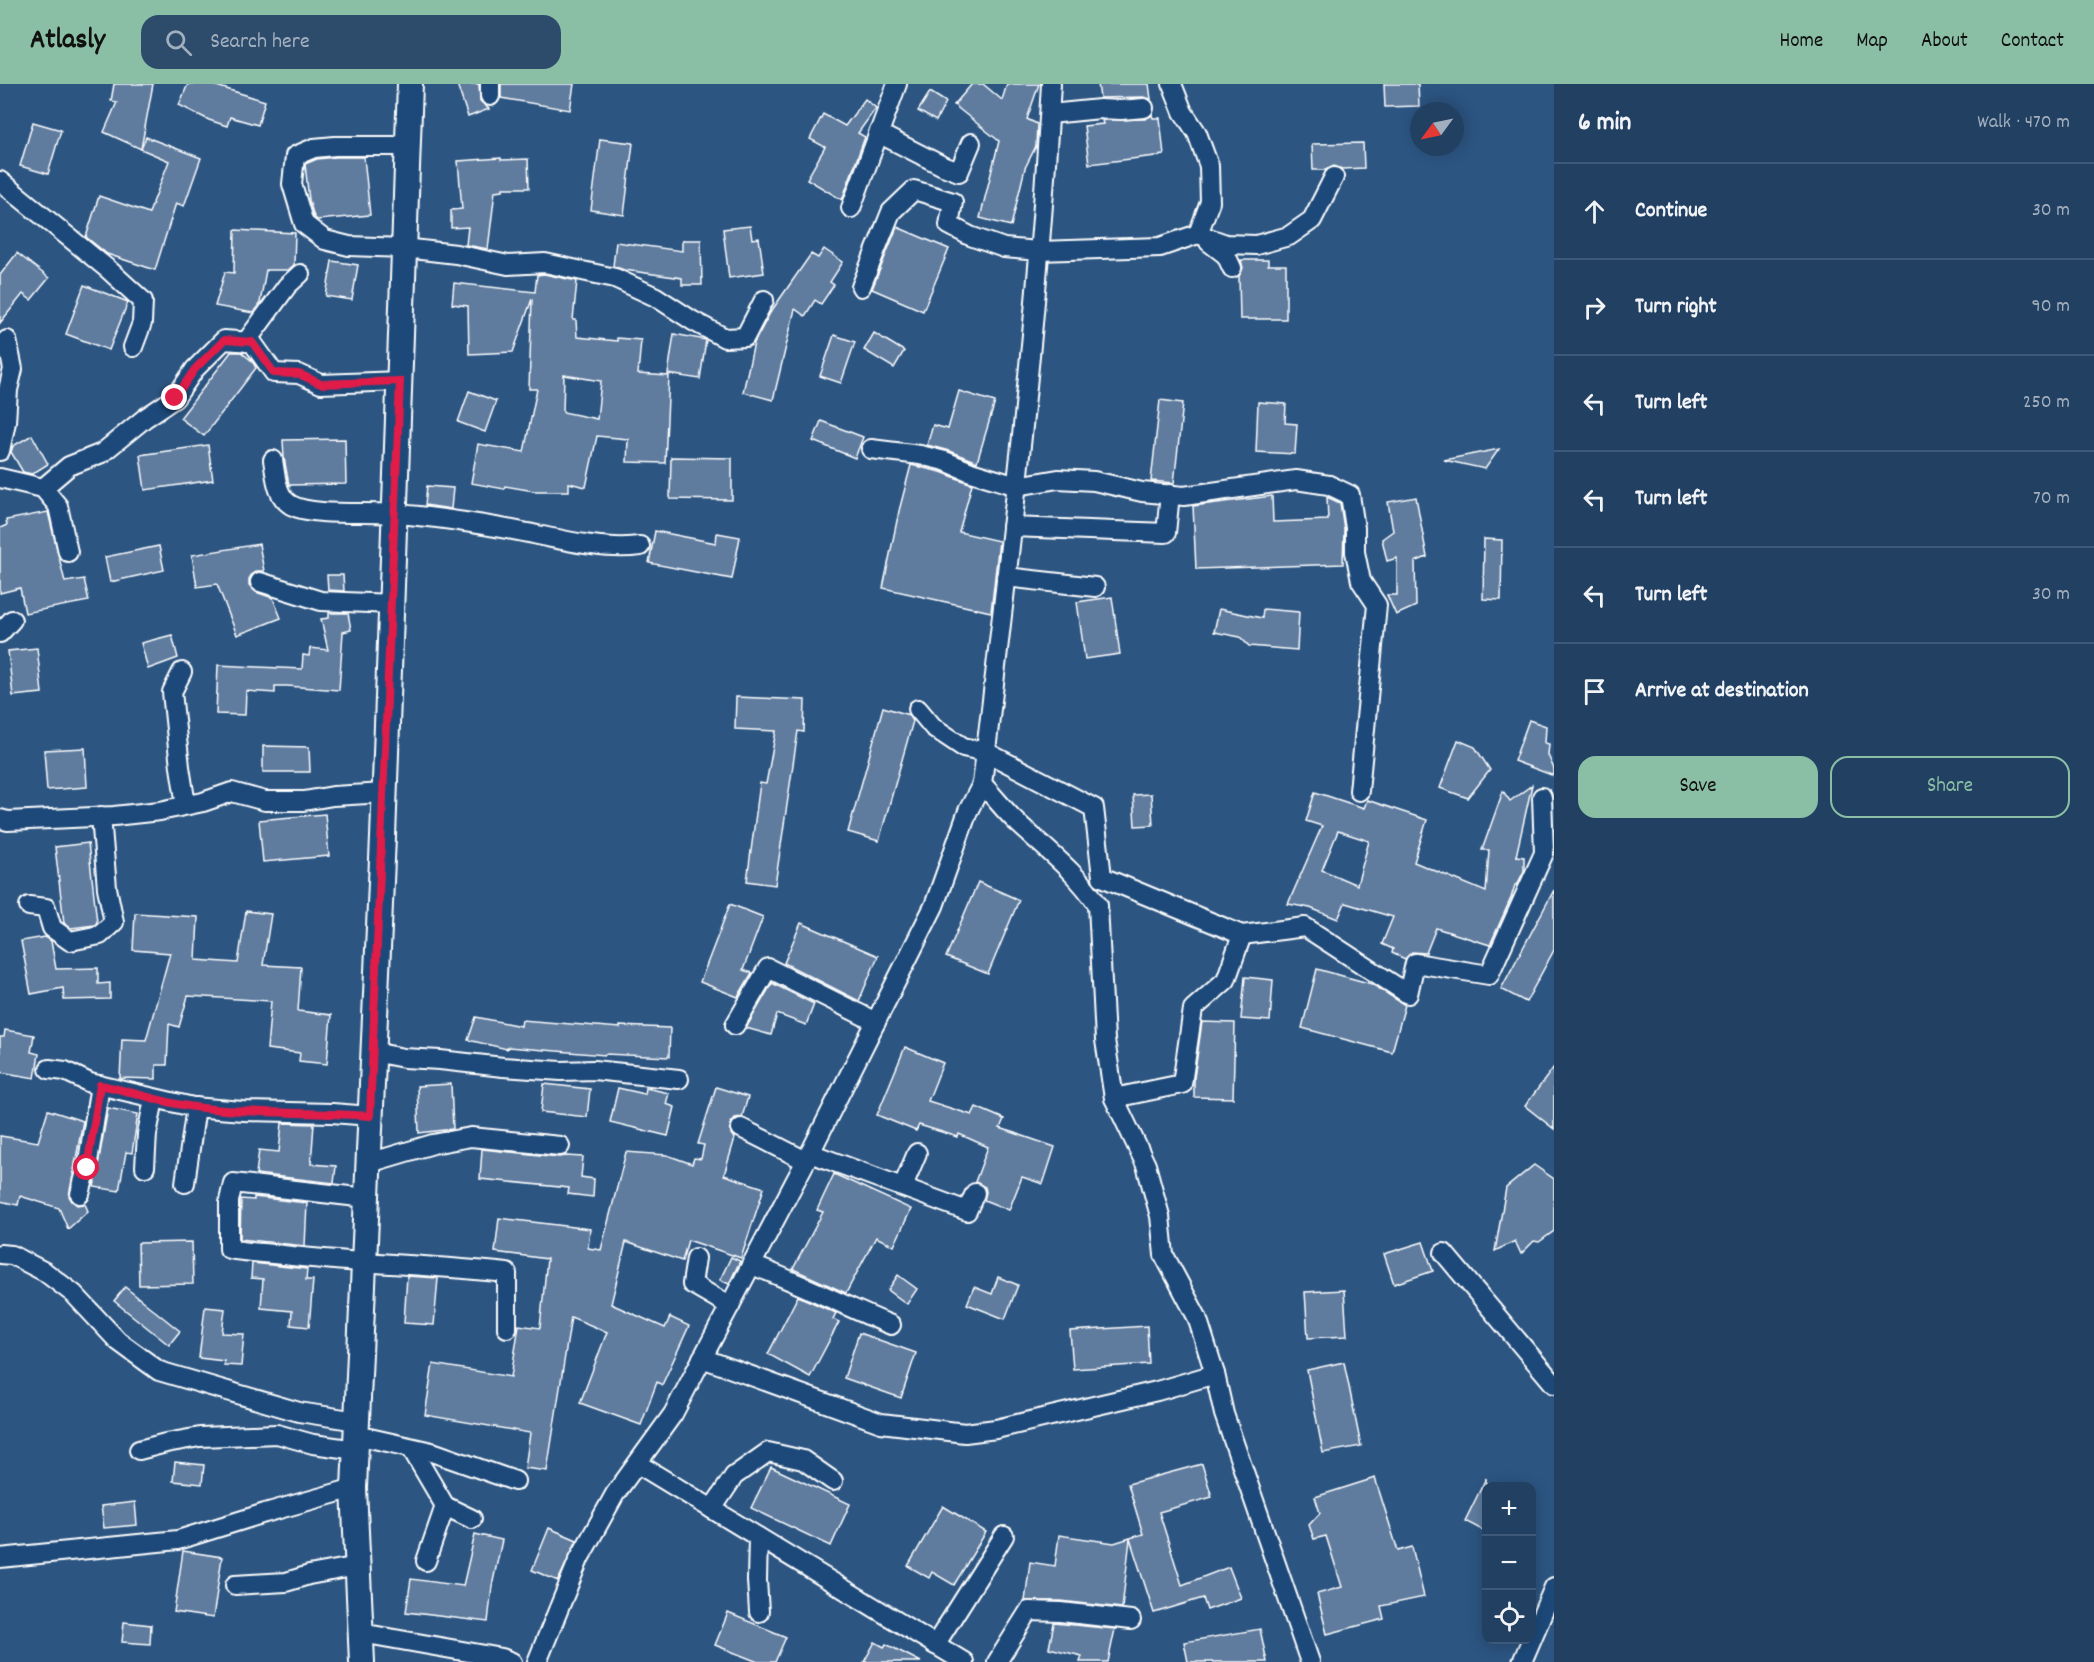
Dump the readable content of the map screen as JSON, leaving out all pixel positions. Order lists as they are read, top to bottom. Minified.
{"north":"bottom left","page":{"header":"Atlasly","search":"Search here","nav":["Home","Map","About","Contact"],"heading":["6 min","Walk · 470 m"],"list":[["Continue","30 m"],["Turn right","90 m"],["Turn left","250 m"],["Turn left","70 m"],["Turn left","30 m"],"Arrive at destination"],"buttons":["Save","Share"],"map_buttons":["+","−"]}}
